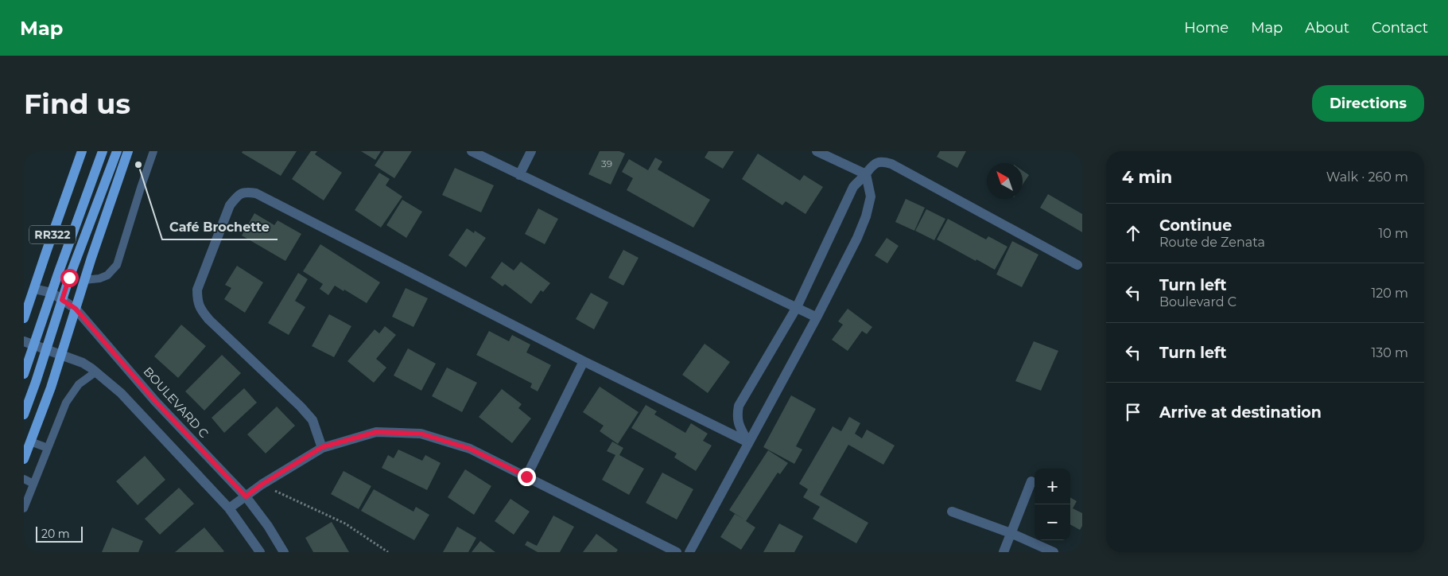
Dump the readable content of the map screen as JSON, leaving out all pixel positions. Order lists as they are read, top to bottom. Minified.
{"streets":{"main road":["RR322"],"street":["BOULEVARD C"]},"crossings":[["RR322","BOULEVARD C"]],"places":["Café Brochette"],"house_numbers":["39"],"scale_bar":"20 m","north":"top left","page":{"header":"Map","nav":["Home","Map","About","Contact"],"buttons":"Directions","title":"Find us","heading":["4 min","Walk · 260 m"],"list":[["Continue","Route de Zenata","10 m"],["Turn left","Boulevard C","120 m"],["Turn left","130 m"],"Arrive at destination"],"map_buttons":["+","−"],"scale":"20 m"}}
